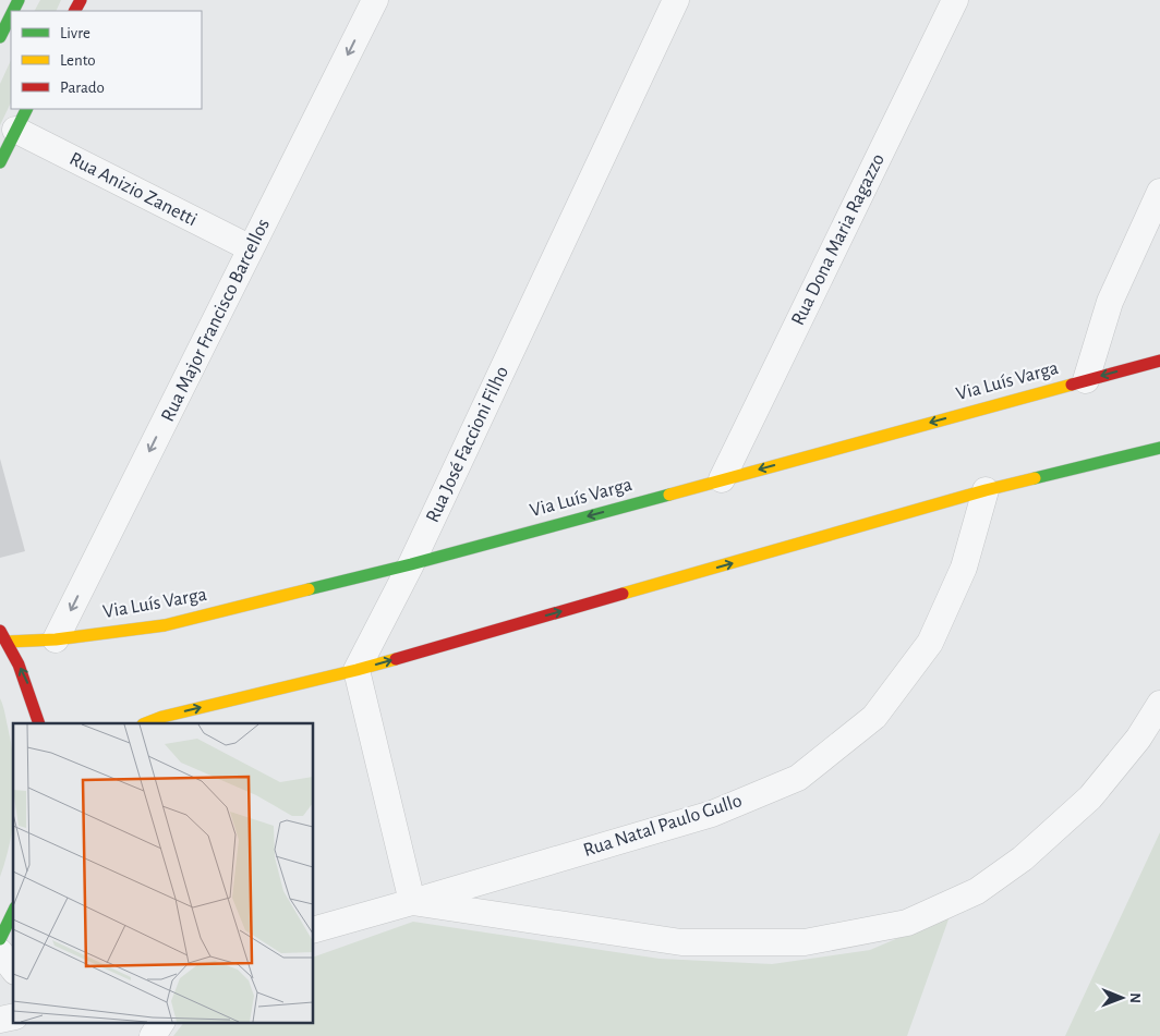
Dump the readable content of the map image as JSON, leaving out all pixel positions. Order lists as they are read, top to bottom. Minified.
{"streets":{"main road":["Via Luís Varga"],"street":["Rua Anizio Zanetti","Rua Dona Maria Ragazzo","Rua Major Francisco Barcellos","Rua José Faccioni Filho","Rua Natal Paulo Gullo"]},"crossings":[["Rua Anizio Zanetti","Rua Major Francisco Barcellos"],["Rua Dona Maria Ragazzo","Via Luís Varga"],["Rua Major Francisco Barcellos","Via Luís Varga"],["Via Luís Varga","Rua José Faccioni Filho"]],"one_way":["Rua Major Francisco Barcellos"],"legend":["Livre","Lento","Parado"],"north":"right"}
